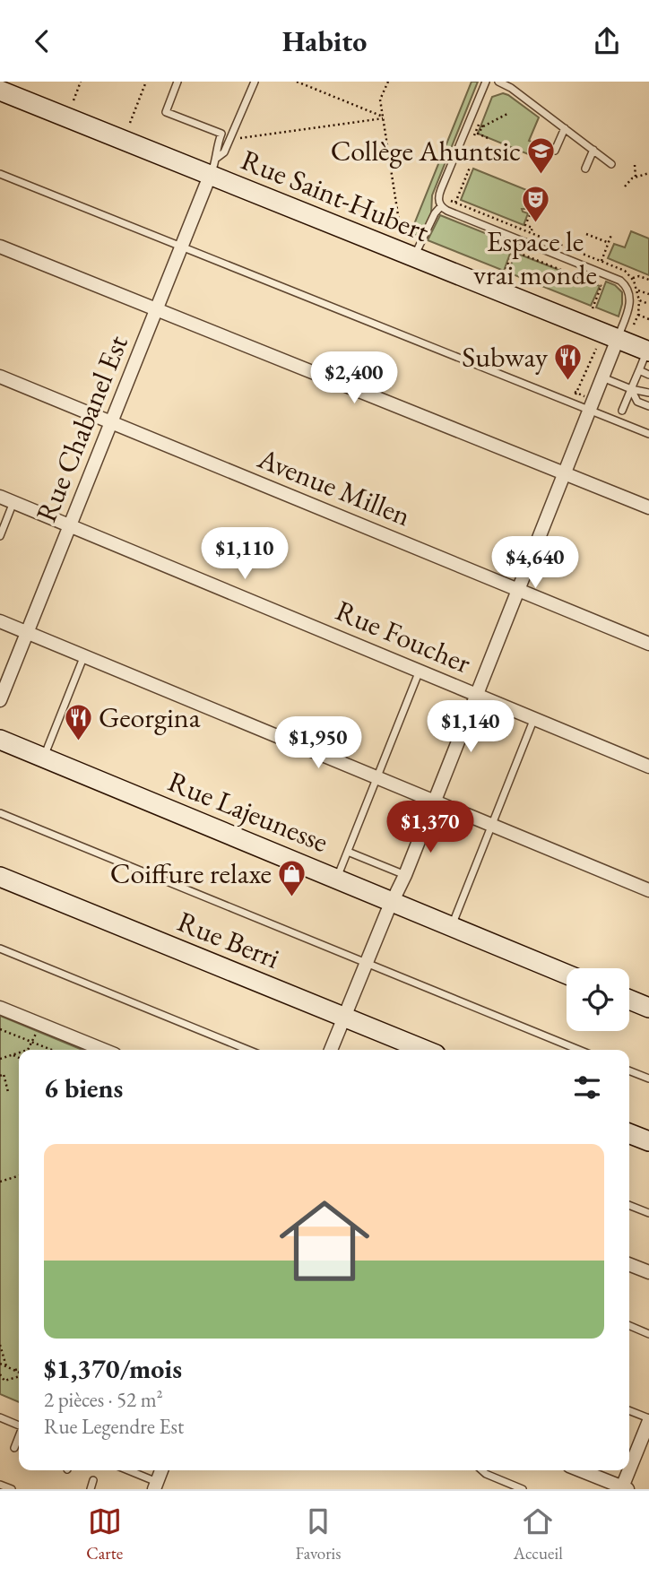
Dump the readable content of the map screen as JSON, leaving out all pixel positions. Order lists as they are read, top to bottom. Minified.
{"streets":{"main road":["Rue Saint-Hubert","Rue Lajeunesse","Rue Berri"],"street":["Rue Chabanel Est","Avenue Millen","Rue Foucher"]},"crossings":[["Rue Saint-Hubert","Rue Chabanel Est"],["Rue Chabanel Est","Avenue Millen"],["Rue Chabanel Est","Rue Foucher"]],"places":{"school or university":["Collège Ahuntsic"],"theatre":["Espace le vrai monde"],"restaurant":["Subway","Georgina"],"shop":["Coiffure relaxe"]},"page":{"header":"Habito","price":["$2,400","$1,110","$4,640","$1,140","$1,950","$1,370"],"heading":"6 biens","list":[{"name":"$1,370/mois","note":"2 pièces · 52 m² · Rue Legendre Est"}],"tabs":["Carte","Favoris","Accueil"]}}
